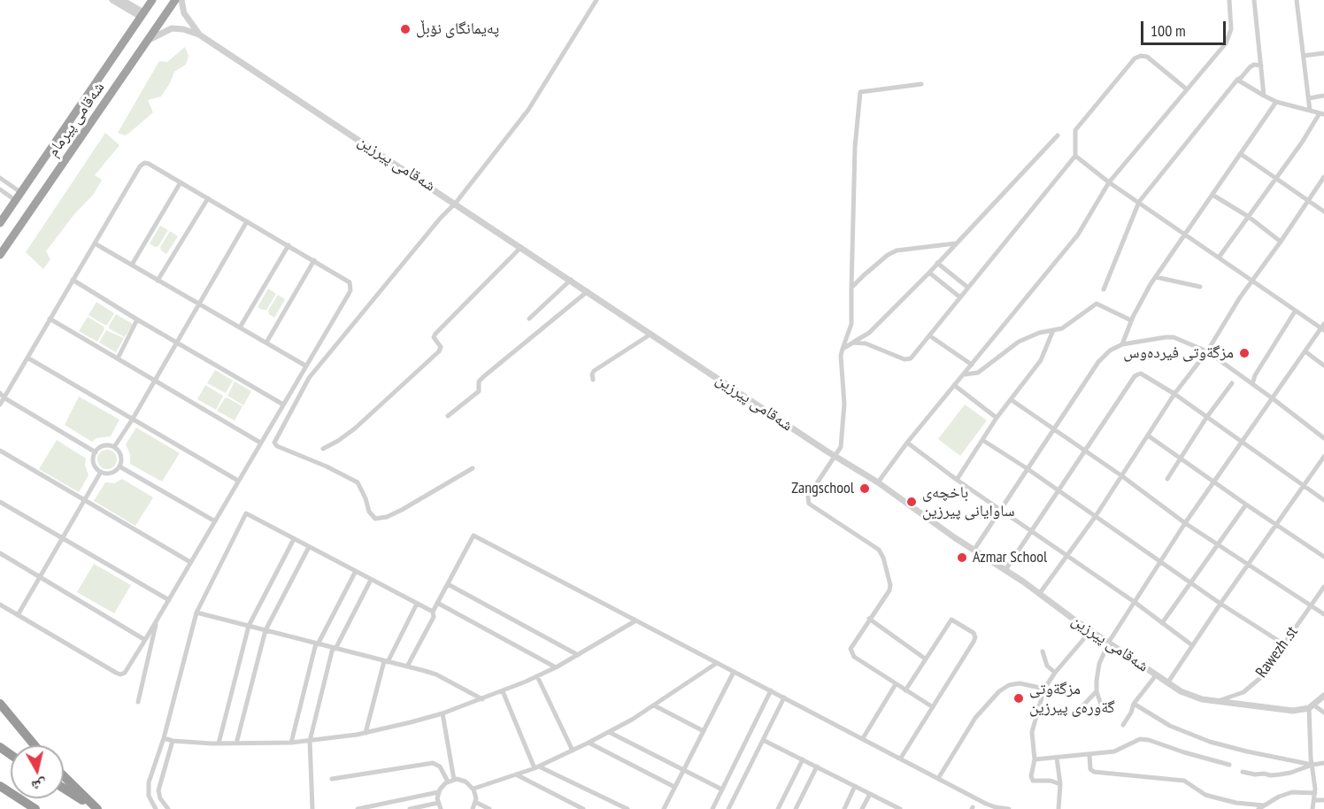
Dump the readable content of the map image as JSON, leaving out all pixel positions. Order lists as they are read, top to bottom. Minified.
{"streets":{"highway":["شەقامی پیرمام"],"street":["شەقامی پیرزین","Rawezh .st"]},"crossings":[["شەقامی پیرزین","Rawezh .st"]],"places":["پەیمانگای نۆبڵ","مزگةوتی فیردەوس","Zangschool","باخچەی ساوایانی پیرزین","Azmar School","مزگةوتی گةورەی پیرزین"],"scale_bar":"100 m","north":"bottom"}
